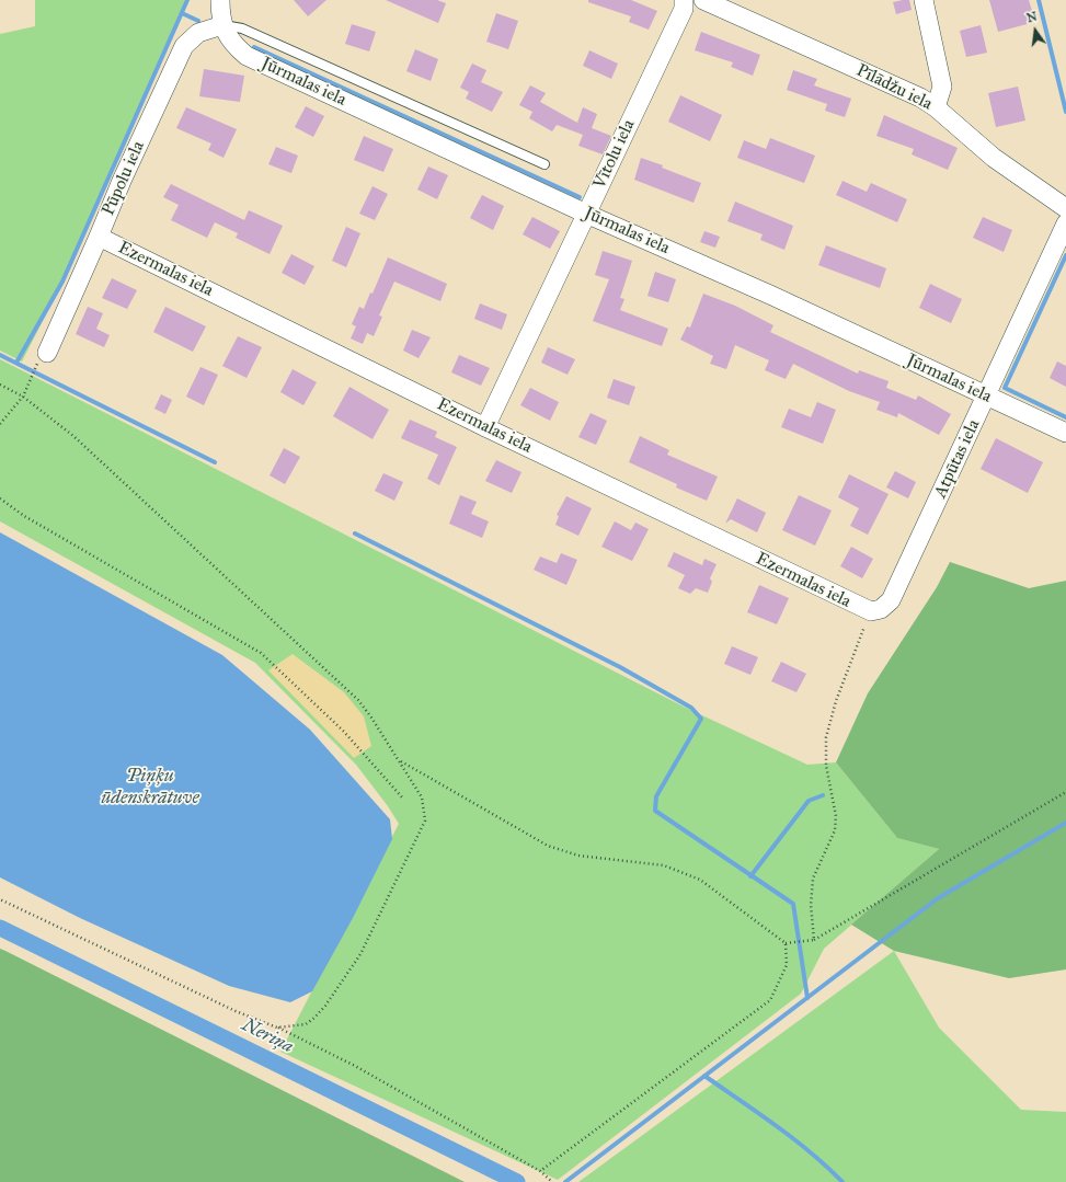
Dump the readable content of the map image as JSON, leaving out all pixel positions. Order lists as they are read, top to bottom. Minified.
{"streets":{"street":["Jūrmalas iela","Pīlādžu iela","Vītolu iela","Pūpolu iela","Ezermalas iela","Atpūtas iela"]},"crossings":[["Jūrmalas iela","Vītolu iela"],["Jūrmalas iela","Pūpolu iela"],["Jūrmalas iela","Atpūtas iela"],["Vītolu iela","Ezermalas iela"],["Pūpolu iela","Ezermalas iela"],["Ezermalas iela","Atpūtas iela"]],"water":["Piņķu ūdenskrātuve","Neriņa"],"north":"top"}
